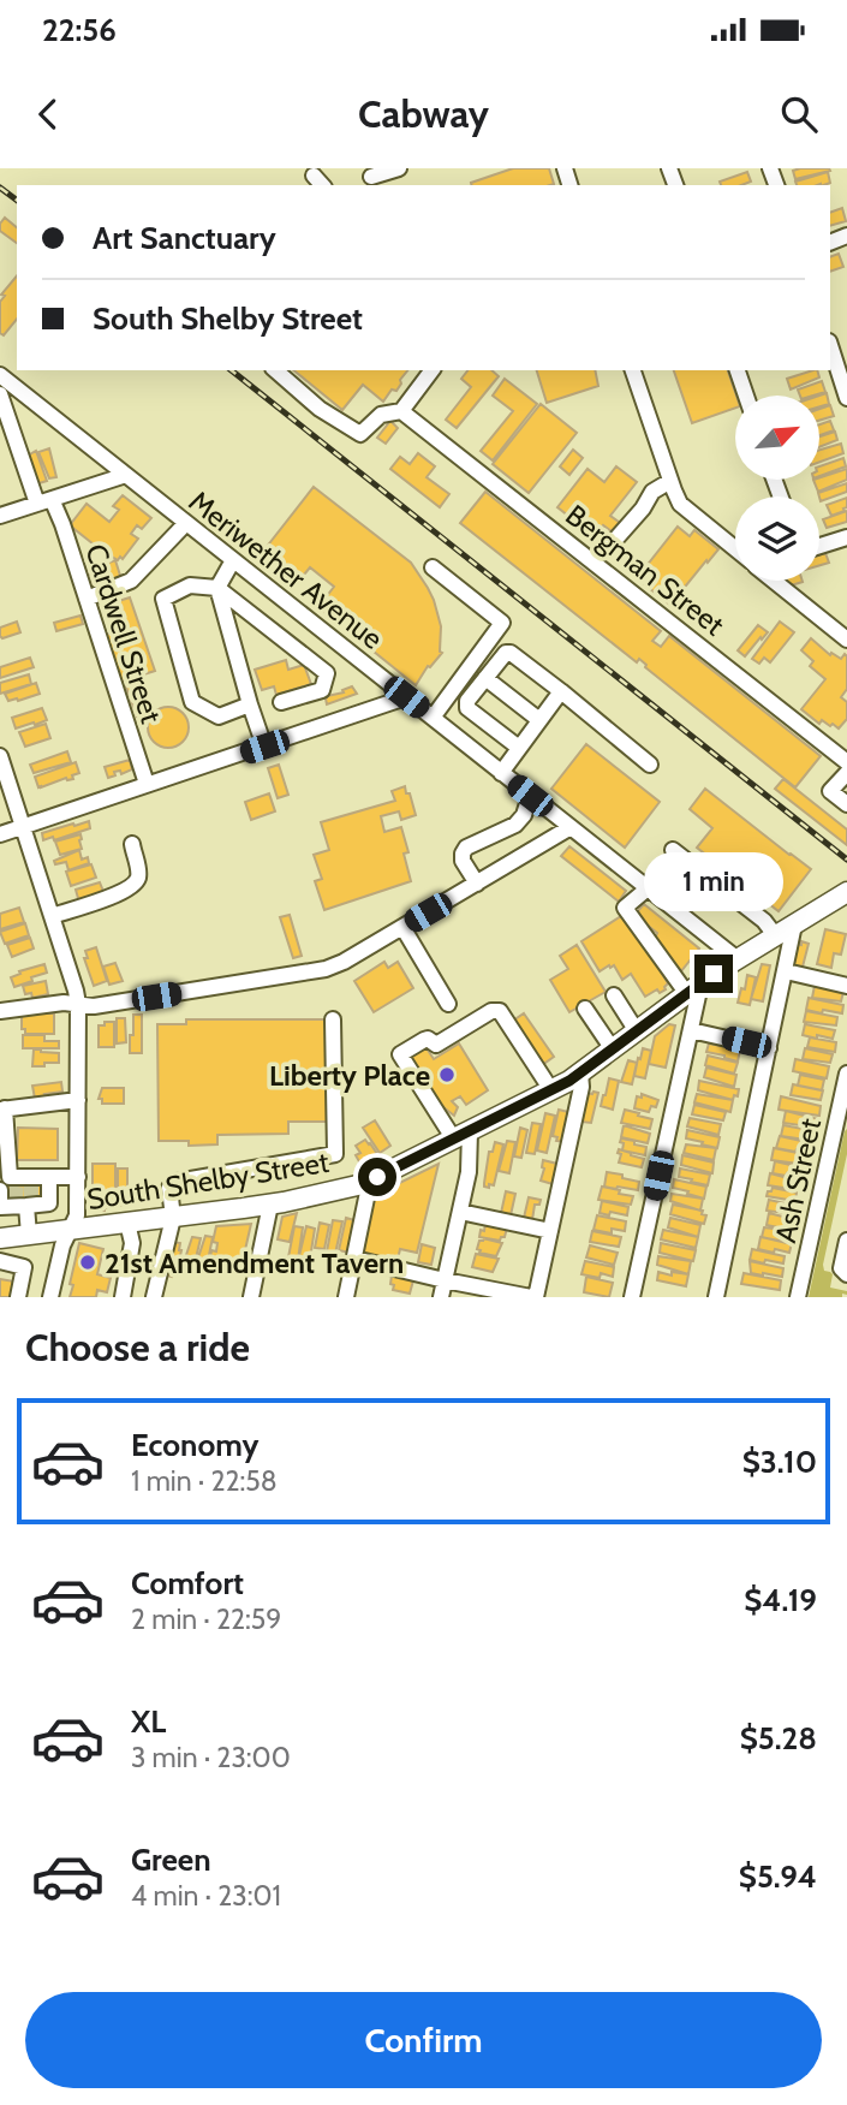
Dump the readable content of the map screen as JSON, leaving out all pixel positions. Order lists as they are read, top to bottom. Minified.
{"streets":{"main road":["South Shelby Street"],"street":["Meriwether Avenue","Bergman Street","Cardwell Street","Ash Street"]},"crossings":[["Meriwether Avenue","South Shelby Street"]],"places":["Liberty Place","21st Amendment Tavern"],"north":"top right","page":{"status":"22:56","header":"Cabway","banner":["Art Sanctuary","South Shelby Street"],"bubble":"1 min","heading":"Choose a ride","list":[{"name":"Economy","note":"1 min · 22:58","value":"$3.10"},{"name":"Comfort","note":"2 min · 22:59","value":"$4.19"},{"name":"XL","note":"3 min · 23:00","value":"$5.28"},{"name":"Green","note":"4 min · 23:01","value":"$5.94"}],"buttons":"Confirm"}}
